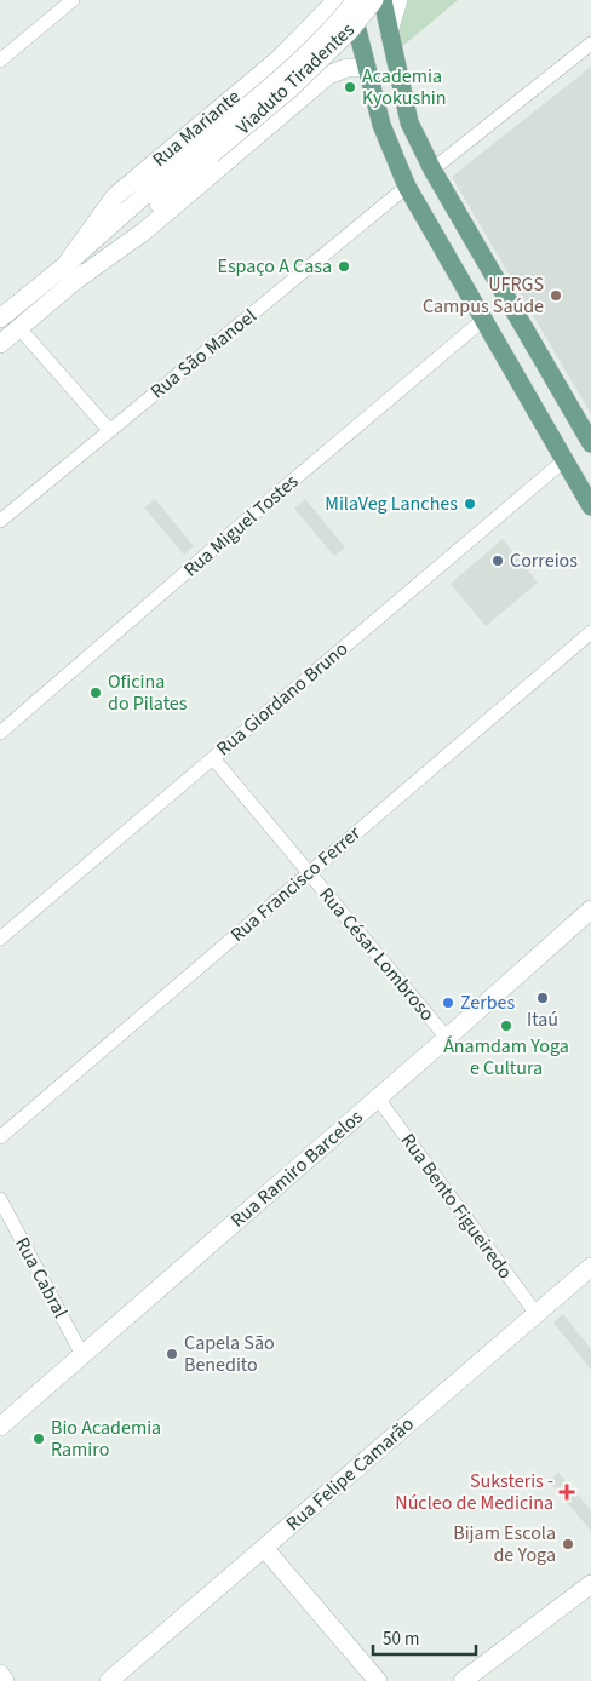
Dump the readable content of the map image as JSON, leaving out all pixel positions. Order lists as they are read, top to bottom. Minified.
{"streets":{"street":["Viaduto Tiradentes","Rua Mariante","Rua São Manoel","Rua Miguel Tostes","Rua Giordano Bruno","Rua Francisco Ferrer","Rua César Lombroso","Rua Ramiro Barcelos","Rua Bento Figueiredo","Rua Cabral","Rua Felipe Camarão"]},"crossings":[["Viaduto Tiradentes","Rua Mariante"],["Rua Giordano Bruno","Rua César Lombroso"],["Rua Francisco Ferrer","Rua César Lombroso"],["Rua César Lombroso","Rua Ramiro Barcelos"],["Rua Ramiro Barcelos","Rua Bento Figueiredo"],["Rua Ramiro Barcelos","Rua Cabral"],["Rua Bento Figueiredo","Rua Felipe Camarão"]],"places":{"other":["Academia Kyokushin","Espaço A Casa","UFRGS Campus Saúde","MilaVeg Lanches","Correios","Oficina do Pilates","Itaú","Zerbes","Ánamdam Yoga e Cultura","Capela São Benedito","Bio Academia Ramiro","Bijam Escola de Yoga"],"health":["Suksteris - Núcleo de Medicina"]},"scale_bar":"50 m"}
